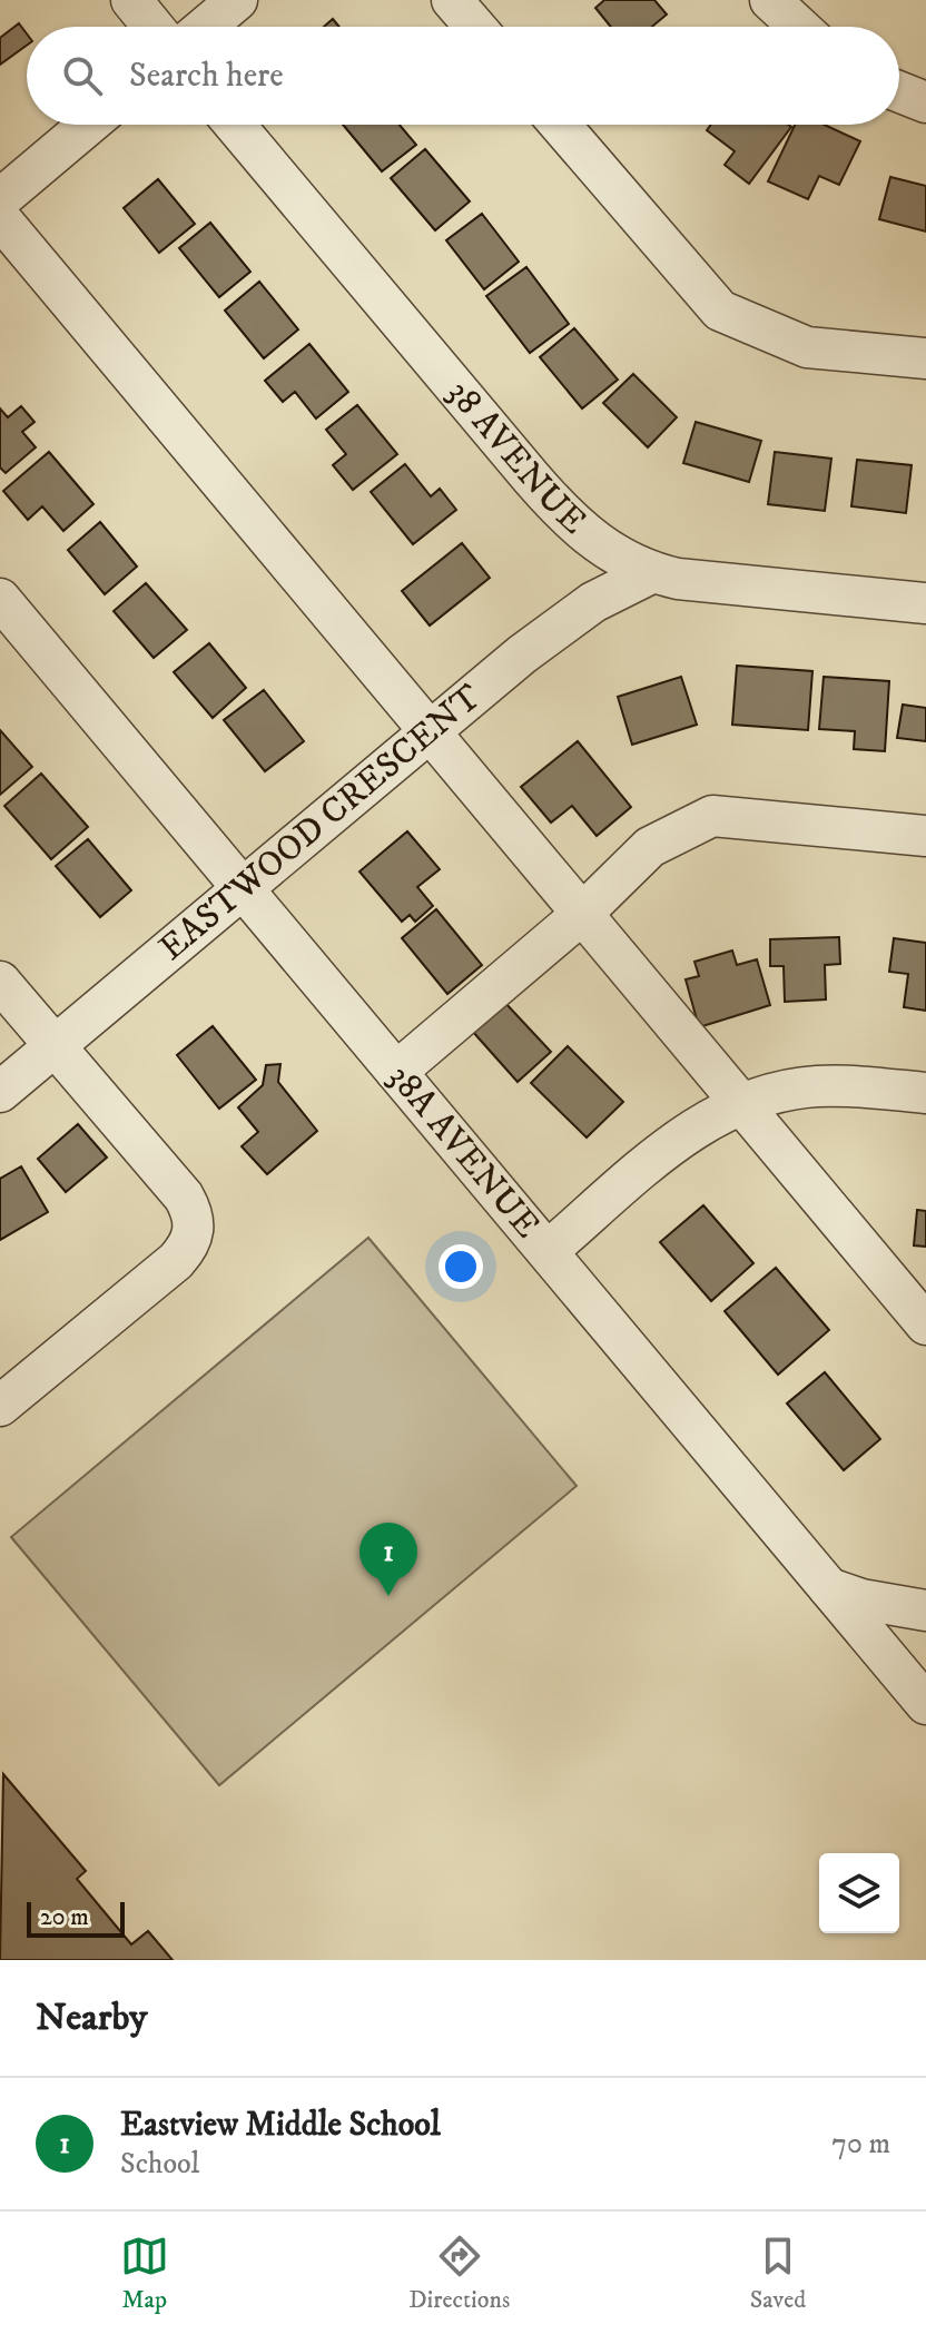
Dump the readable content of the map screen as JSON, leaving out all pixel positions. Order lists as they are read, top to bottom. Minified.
{"streets":{"street":["38 AVENUE","EASTWOOD CRESCENT","38A AVENUE"]},"crossings":[["38 AVENUE","EASTWOOD CRESCENT"],["EASTWOOD CRESCENT","38A AVENUE"]],"scale_bar":"20 m","page":{"search":"Search here","pins":"1","scale":"20 m","heading":"Nearby","list":[{"mark":"1","name":"Eastview Middle School","note":"School","value":"70 m"}],"nav":["Map","Directions","Saved"]}}
